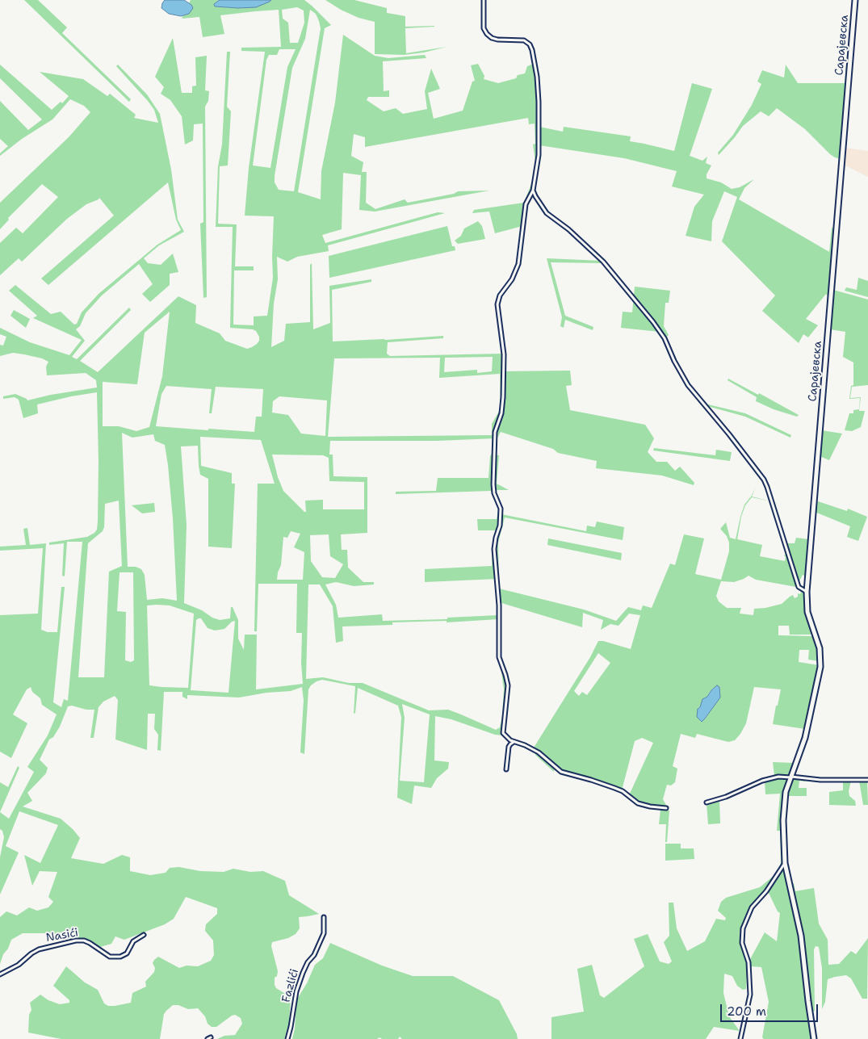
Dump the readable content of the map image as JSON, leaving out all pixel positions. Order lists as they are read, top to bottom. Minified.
{"streets":{"main road":["Сарајевска"],"street":["Nasići","Fazlići"]},"scale_bar":"200 m"}
